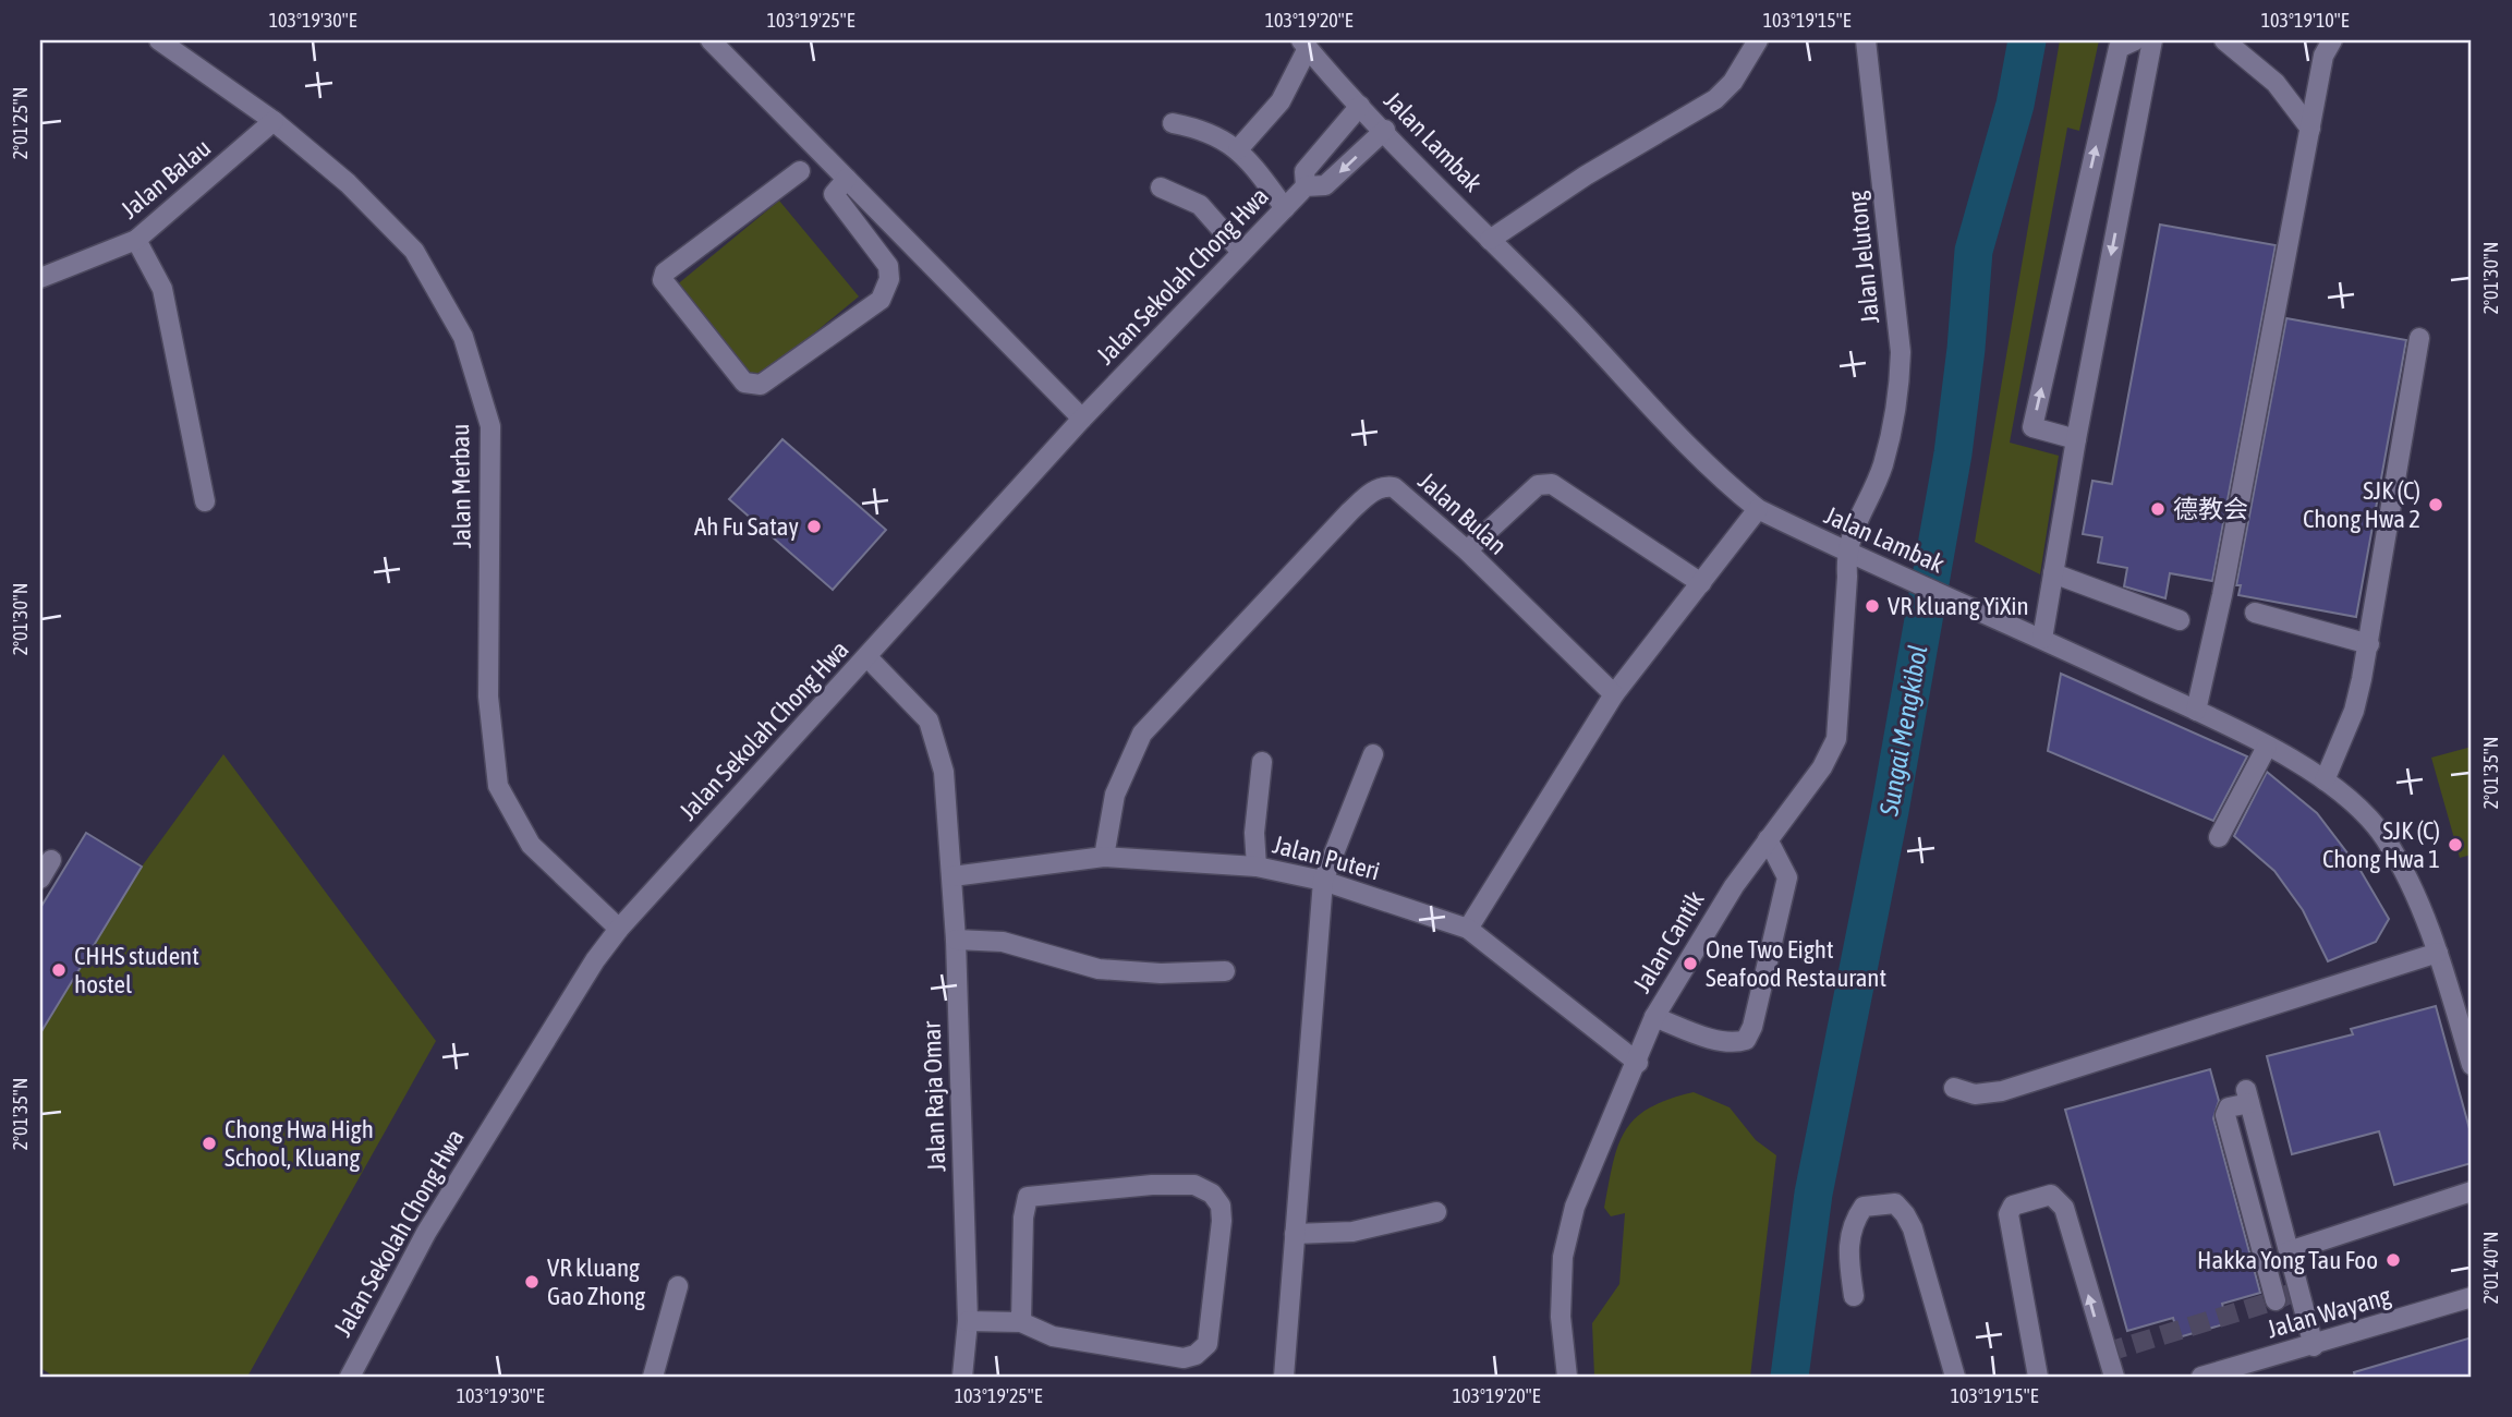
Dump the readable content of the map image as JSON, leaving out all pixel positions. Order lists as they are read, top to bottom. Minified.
{"streets":{"street":["Jalan Lambak","Jalan Balau","Jalan Jelutong","Jalan Sekolah Chong Hwa","Jalan Merbau","Jalan Bulan","Jalan Puteri","Jalan Cantik","Jalan Raja Omar","Jalan Wayang"]},"crossings":[["Jalan Lambak","Jalan Jelutong"],["Jalan Lambak","Jalan Sekolah Chong Hwa"],["Jalan Lambak","Jalan Cantik"],["Jalan Balau","Jalan Merbau"],["Jalan Jelutong","Jalan Cantik"],["Jalan Sekolah Chong Hwa","Jalan Merbau"],["Jalan Sekolah Chong Hwa","Jalan Raja Omar"],["Jalan Bulan","Jalan Puteri"],["Jalan Puteri","Jalan Cantik"],["Jalan Puteri","Jalan Raja Omar"]],"water":["Sungai Mengkibol"],"places":["SJK (C) Chong Hwa 2","德教会","Ah Fu Satay","VR kluang YiXin","SJK (C) Chong Hwa 1","One Two Eight Seafood Restaurant","CHHS student hostel","Chong Hwa High School, Kluang","Hakka Yong Tau Foo","VR kluang Gao Zhong"],"coordinates":["103°19'30\"E","103°19'25\"E","103°19'20\"E","103°19'15\"E","103°19'10\"E","2°01'25\"N","2°01'30\"N","2°01'35\"N","2°01'40\"N"]}
